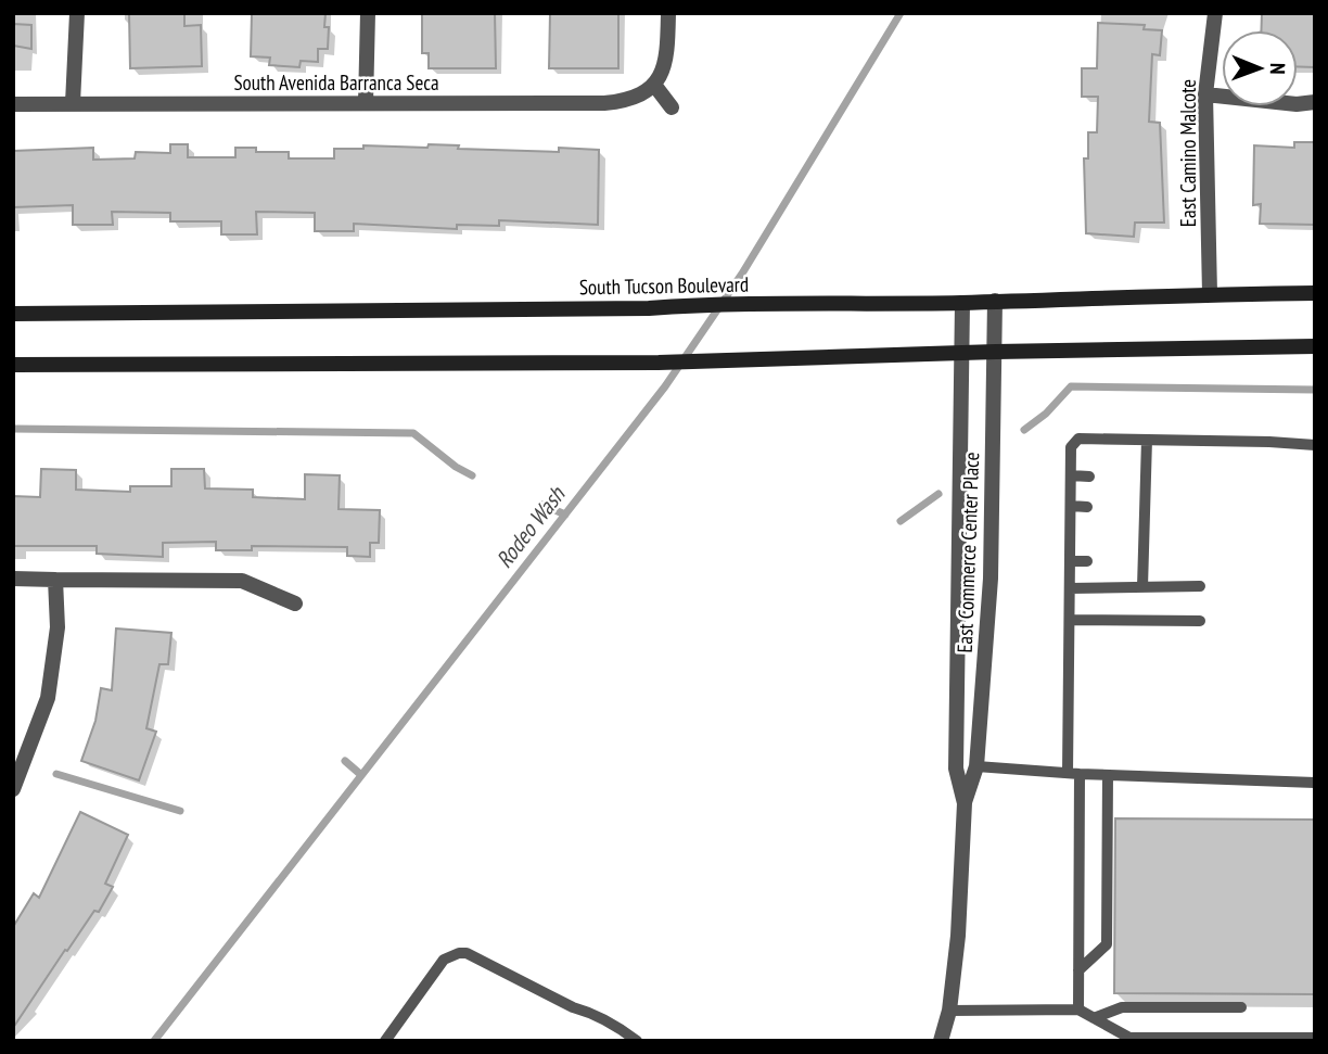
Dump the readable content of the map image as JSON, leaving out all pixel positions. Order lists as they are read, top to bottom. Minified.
{"streets":{"main road":["South Tucson Boulevard"],"street":["South Avenida Barranca Seca","East Camino Malcote","East Commerce Center Place"]},"crossings":[["East Camino Malcote","South Tucson Boulevard"],["South Tucson Boulevard","East Commerce Center Place"]],"water":["Rodeo Wash"],"north":"right"}
